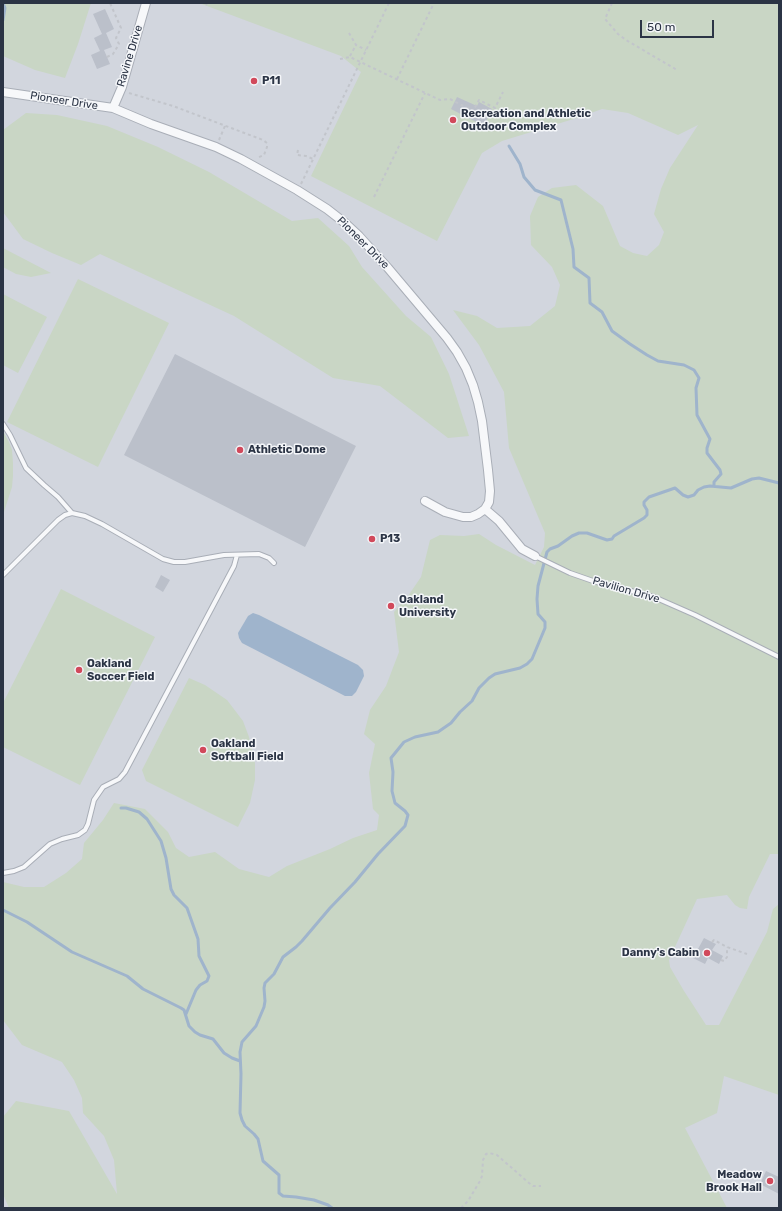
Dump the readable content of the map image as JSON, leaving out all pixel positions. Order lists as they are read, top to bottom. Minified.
{"streets":{"street":["Ravine Drive","Pioneer Drive","Pavilion Drive"]},"crossings":[["Ravine Drive","Pioneer Drive"],["Pioneer Drive","Pavilion Drive"]],"places":["P11","Recreation and Athletic Outdoor Complex","Athletic Dome","P13","Oakland University","Oakland Soccer Field","Oakland Softball Field","Danny's Cabin","Meadow Brook Hall"],"scale_bar":"50 m"}
